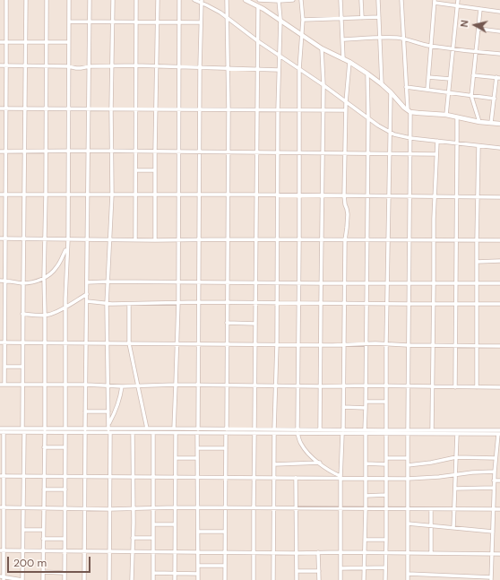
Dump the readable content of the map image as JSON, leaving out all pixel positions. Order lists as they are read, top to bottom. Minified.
{"scale_bar":"200 m","north":"left"}
